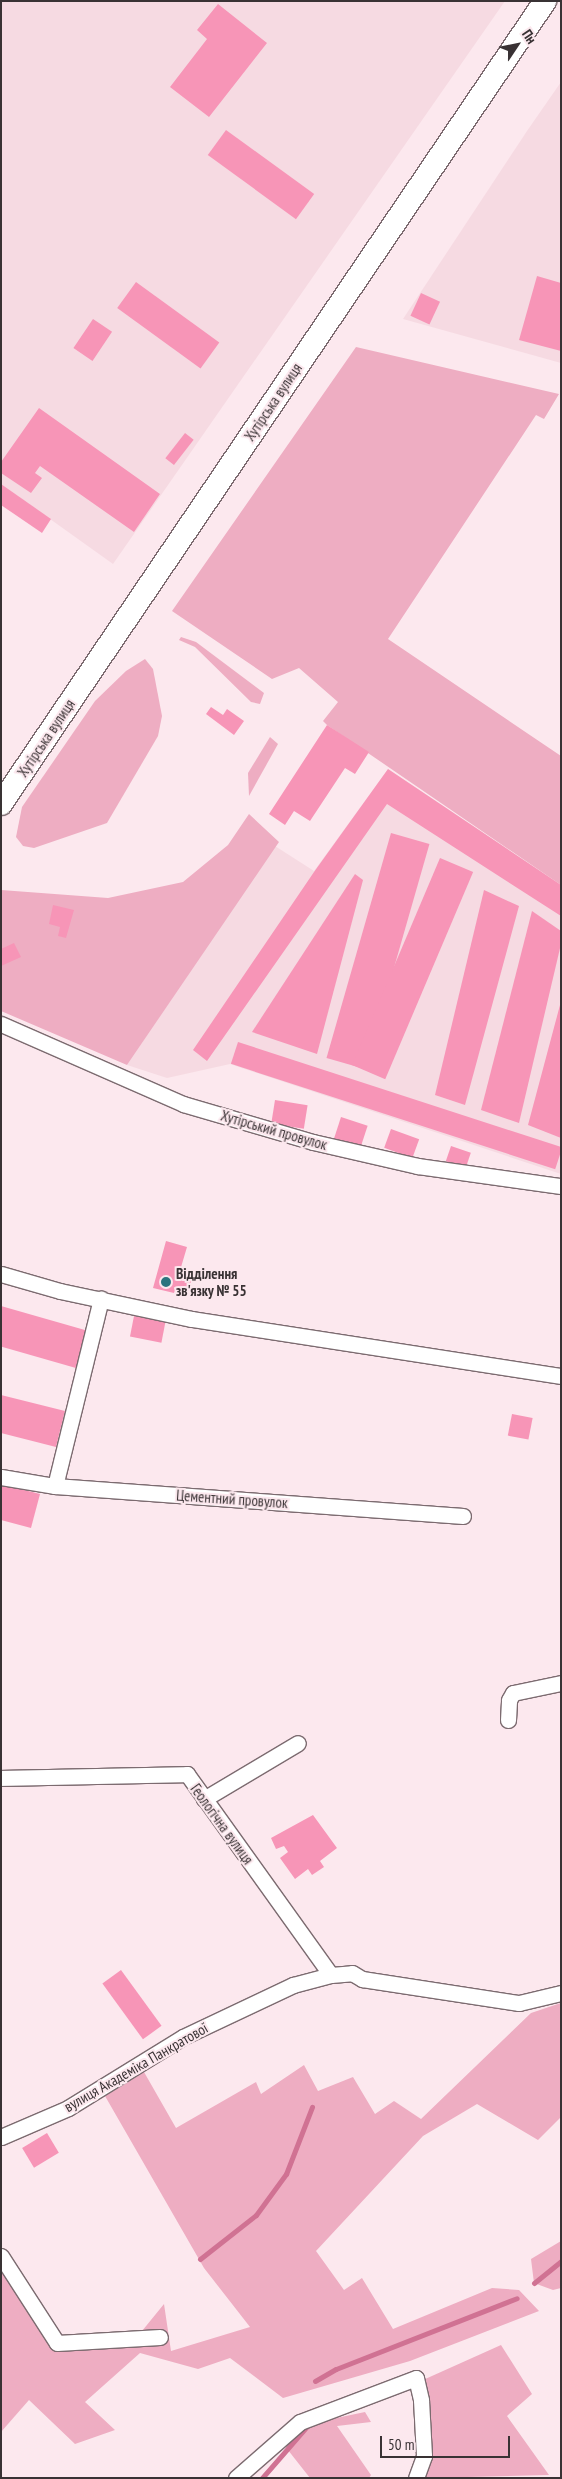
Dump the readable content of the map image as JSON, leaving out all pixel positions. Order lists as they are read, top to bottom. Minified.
{"streets":{"main road":["Хутірська вулиця"],"street":["Хутірський провулок","Цементний провулок","Геологічна вулиця","вулиця Академіка Панкратової"]},"crossings":[["Геологічна вулиця","вулиця Академіка Панкратової"]],"places":["Відділення зв'язку № 55"],"scale_bar":"50 m","north":"top right"}
